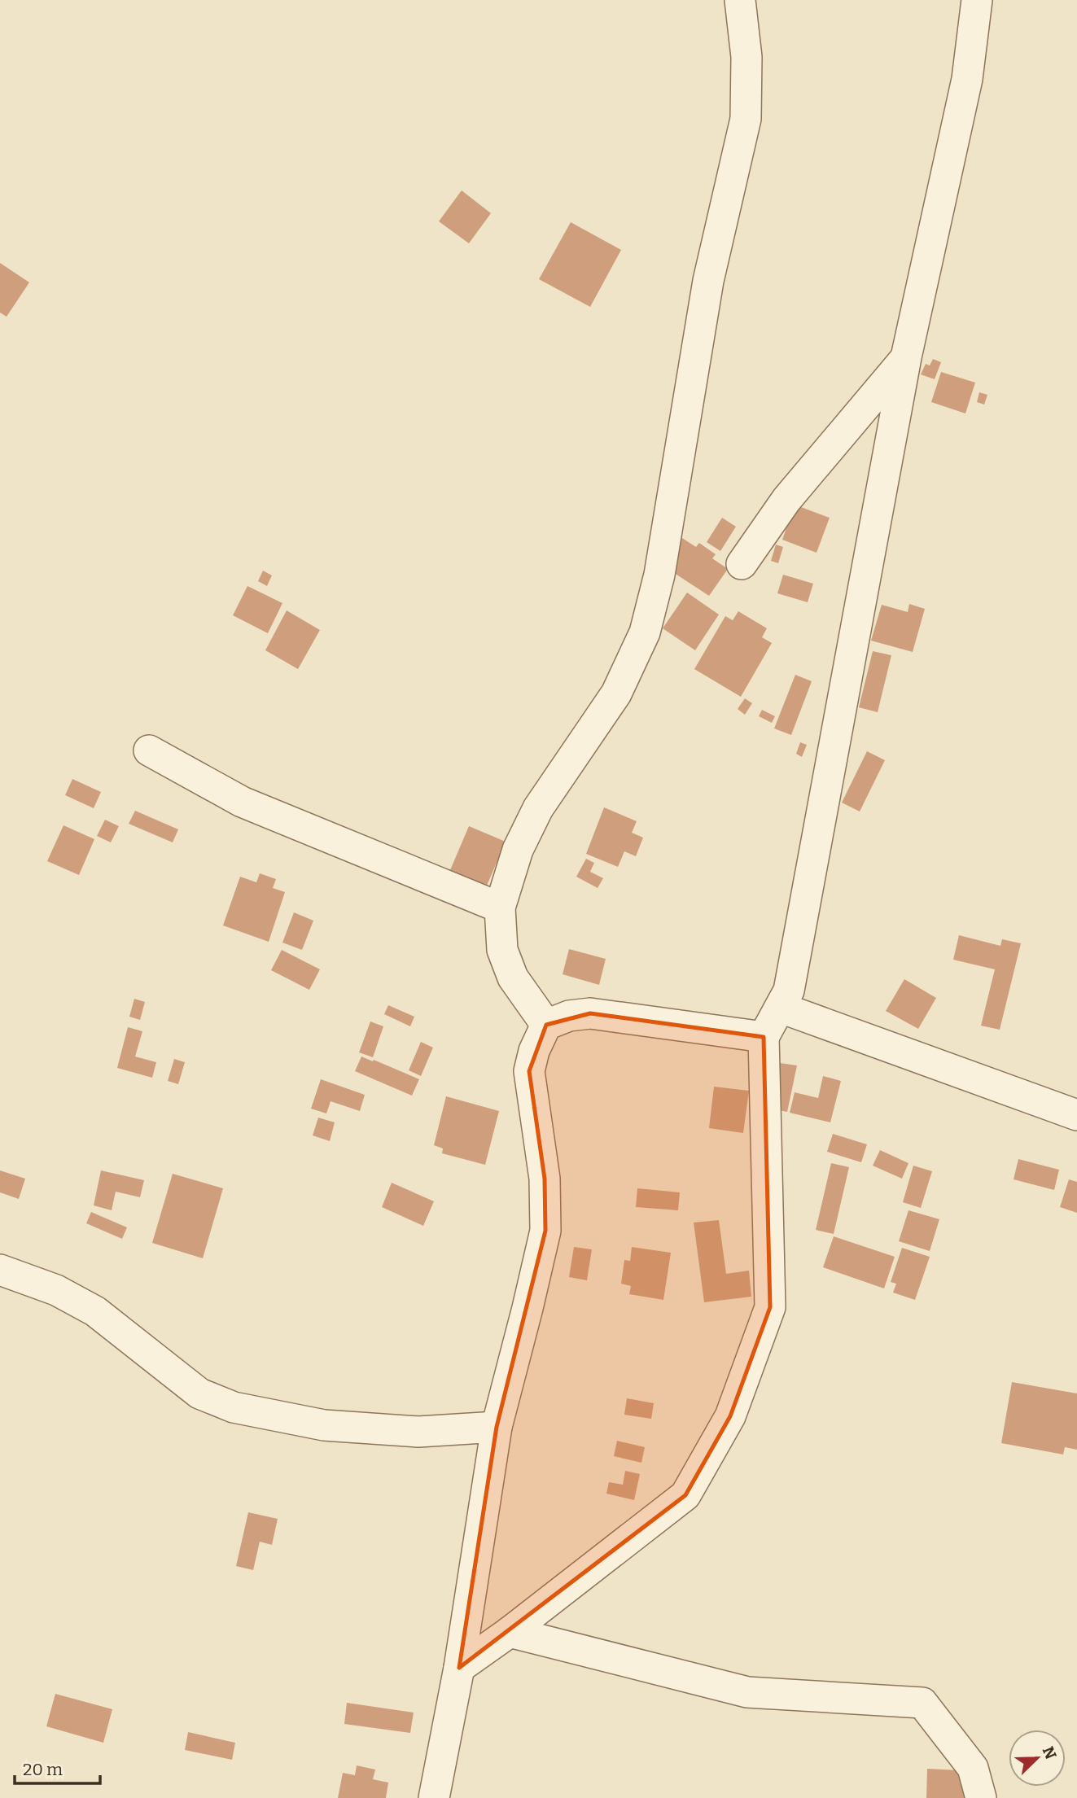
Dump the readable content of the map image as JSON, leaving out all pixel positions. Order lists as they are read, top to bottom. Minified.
{"scale_bar":"20 m","north":"top right"}
